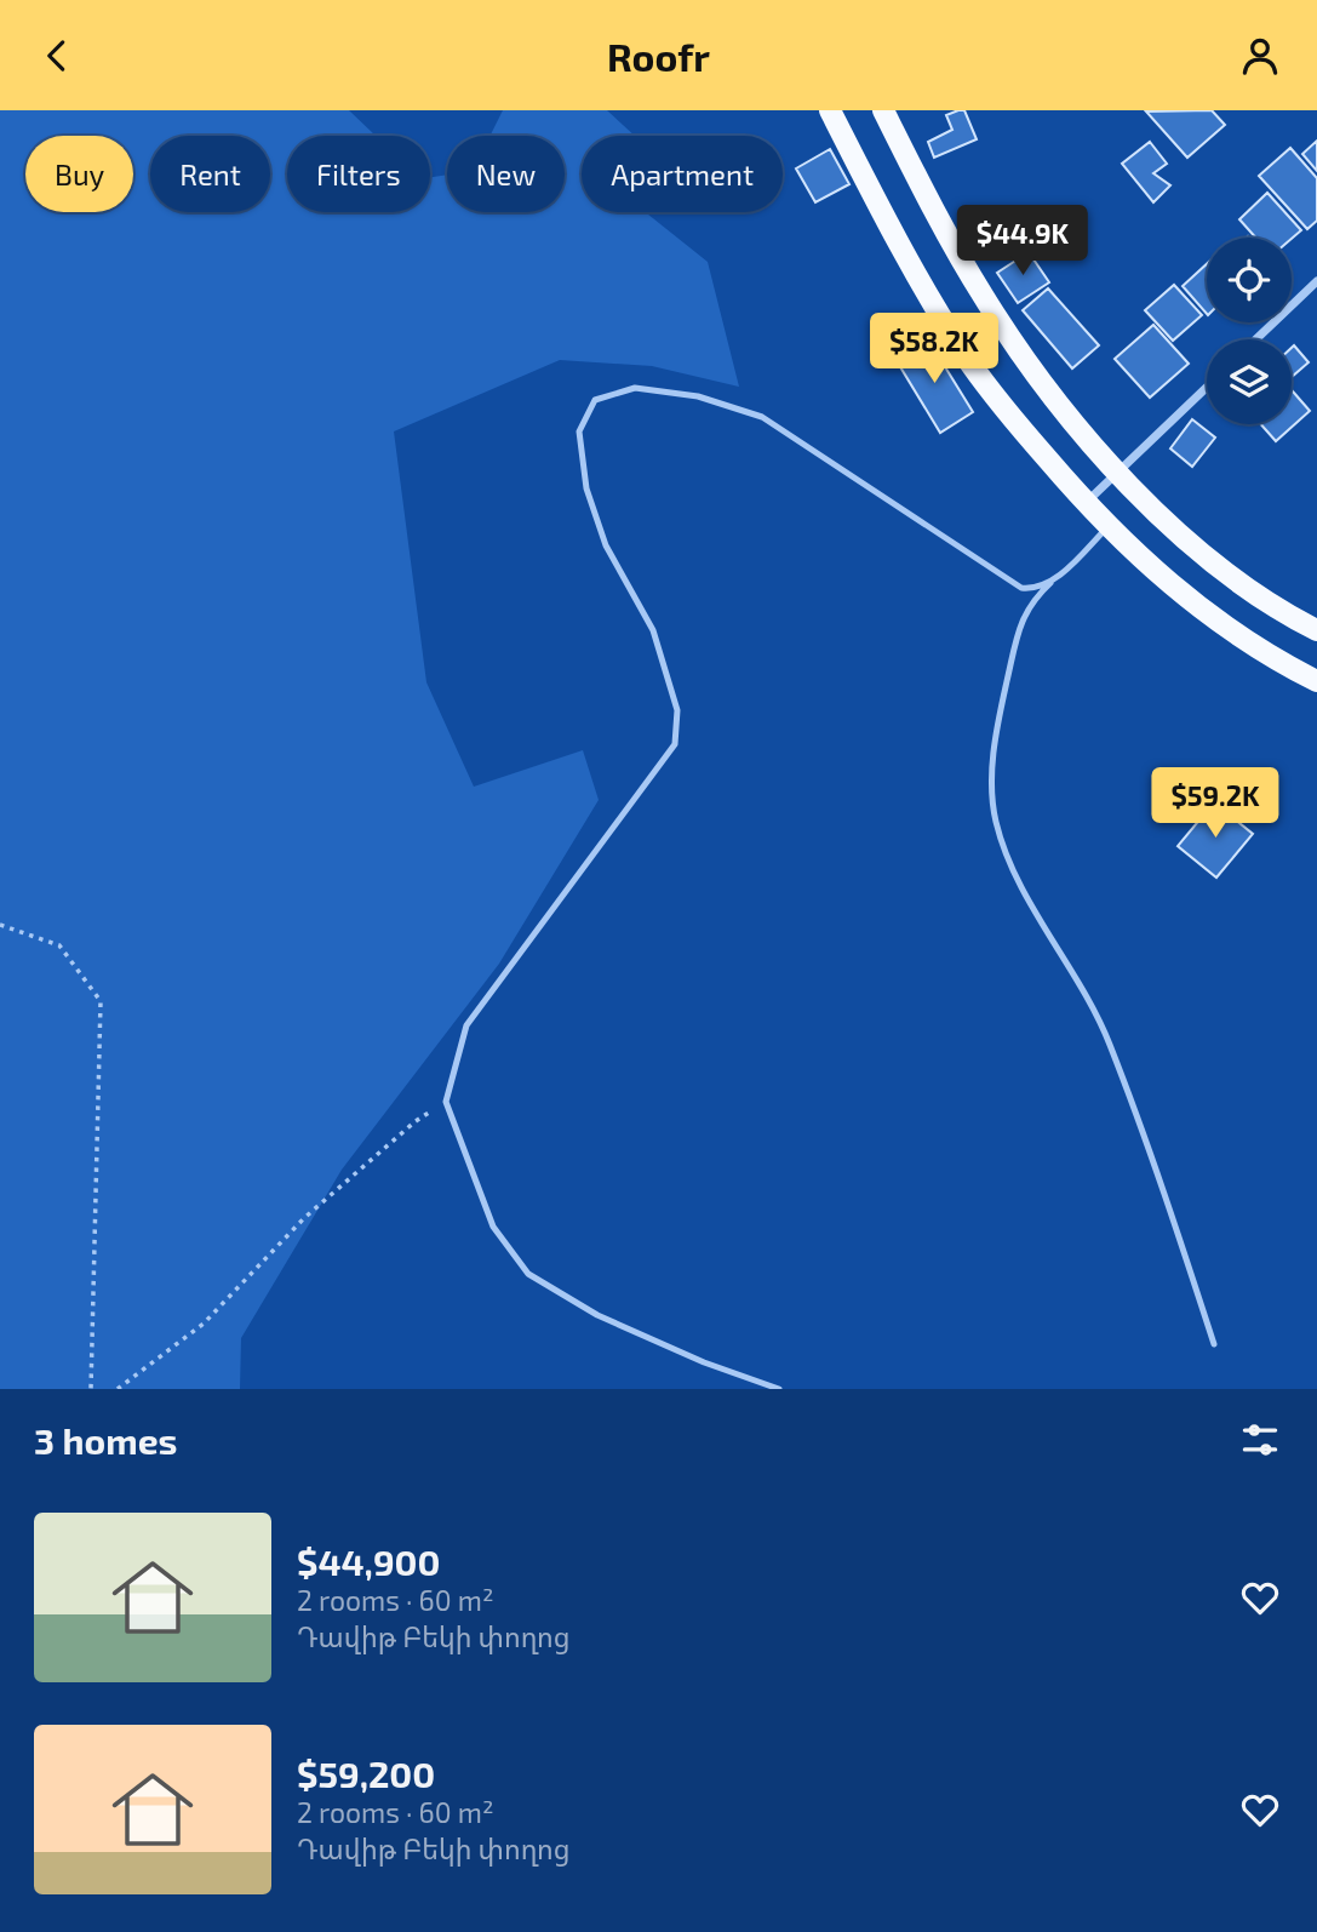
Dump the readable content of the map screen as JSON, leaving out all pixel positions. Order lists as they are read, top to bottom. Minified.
{"page":{"header":"Roofr","chip":["Buy","Rent","Filters","New","Apartment"],"price":["$44.9K","$58.2K","$59.2K"],"heading":"3 homes","list":[{"name":"$44,900","note":"2 rooms · 60 m² · Դավիթ Բեկի փողոց"},{"name":"$59,200","note":"2 rooms · 60 m² · Դավիթ Բեկի փողոց"}]}}
